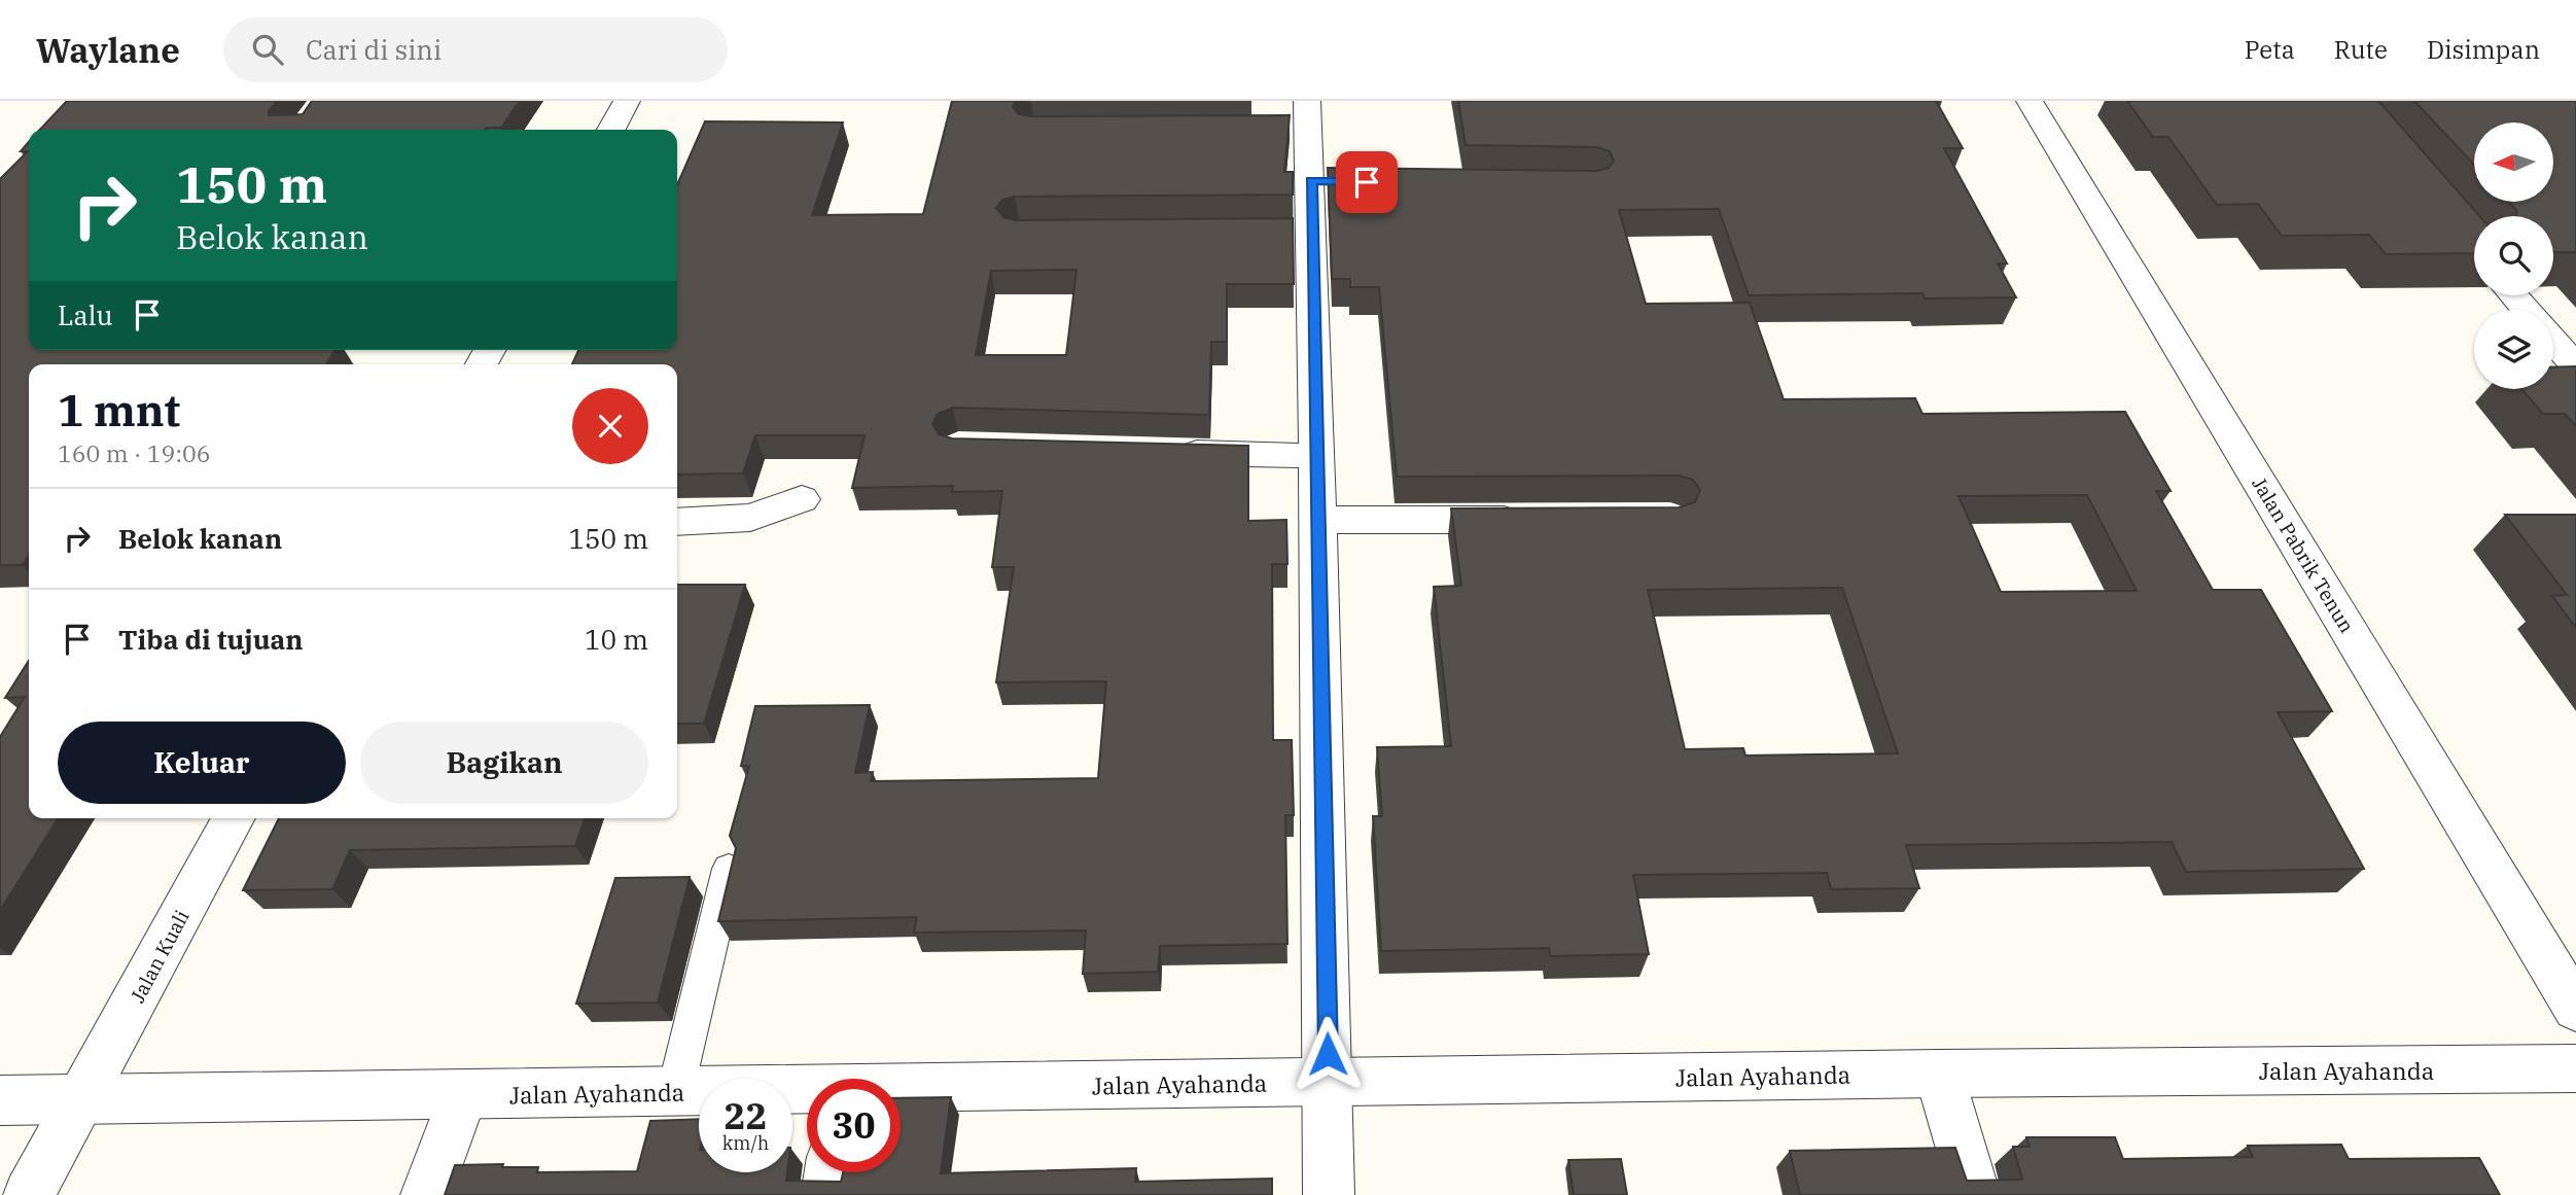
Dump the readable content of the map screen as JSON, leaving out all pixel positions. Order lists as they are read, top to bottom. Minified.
{"streets":{"street":["Jalan Pabrik Tenun","Jalan Kuali","Jalan Ayahanda"]},"crossings":[["Jalan Kuali","Jalan Ayahanda"]],"north":"left","page":{"header":"Waylane","search":"Cari di sini","nav":["Peta","Rute","Disimpan"],"turn":["150 m","Belok kanan"],"then":"Lalu","heading":["1 mnt","160 m · 19:06"],"list":[{"name":"Belok kanan","value":"150 m"},{"name":"Tiba di tujuan","value":"10 m"}],"buttons":["Keluar","Bagikan"],"speed":"22 km/h","limit":"30"}}
